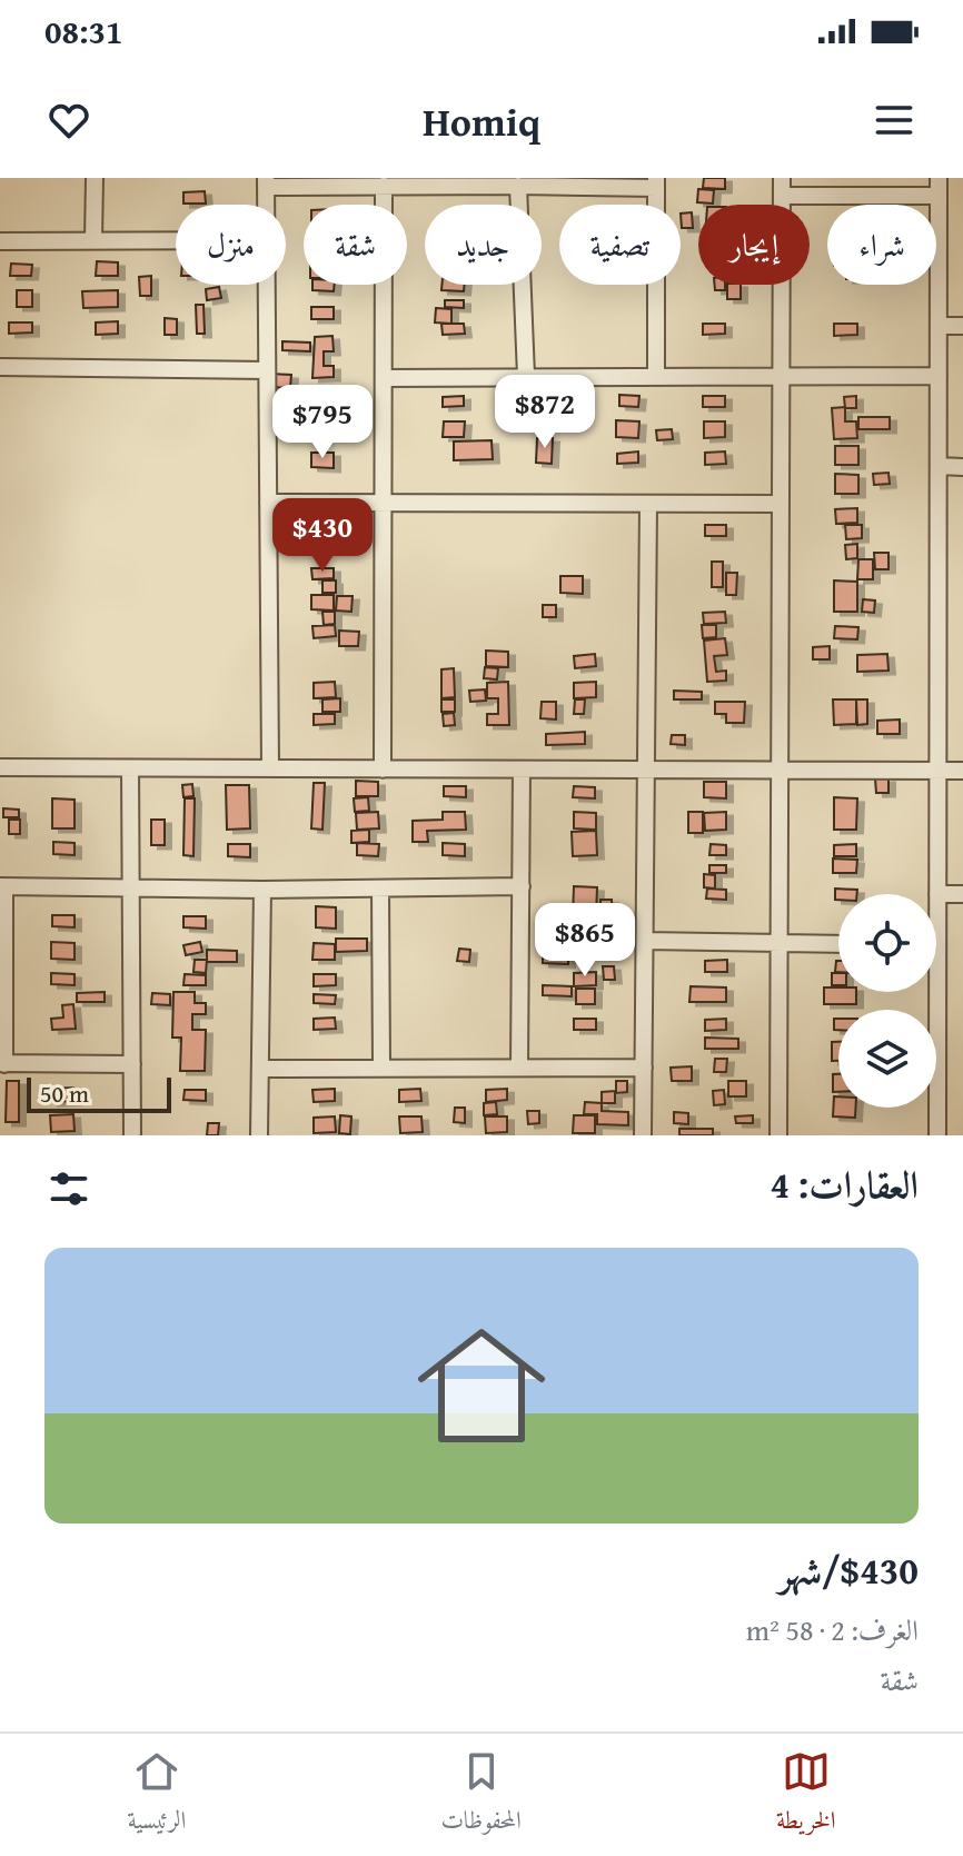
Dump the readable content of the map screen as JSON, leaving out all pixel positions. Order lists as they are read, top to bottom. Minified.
{"scale_bar":"50 m","page":{"status":"08:31","header":"Homiq","chip":["شراء","إيجار","تصفية","جديد","شقة","منزل"],"price":["$872","$795","$430","$865"],"scale":"50 m","heading":"العقارات: 4","list":[{"name":"$430/شهر","note":"الغرف: 2 · 58 m² · شقة"}],"tabs":["الخريطة","المحفوظات","الرئيسية"]}}
